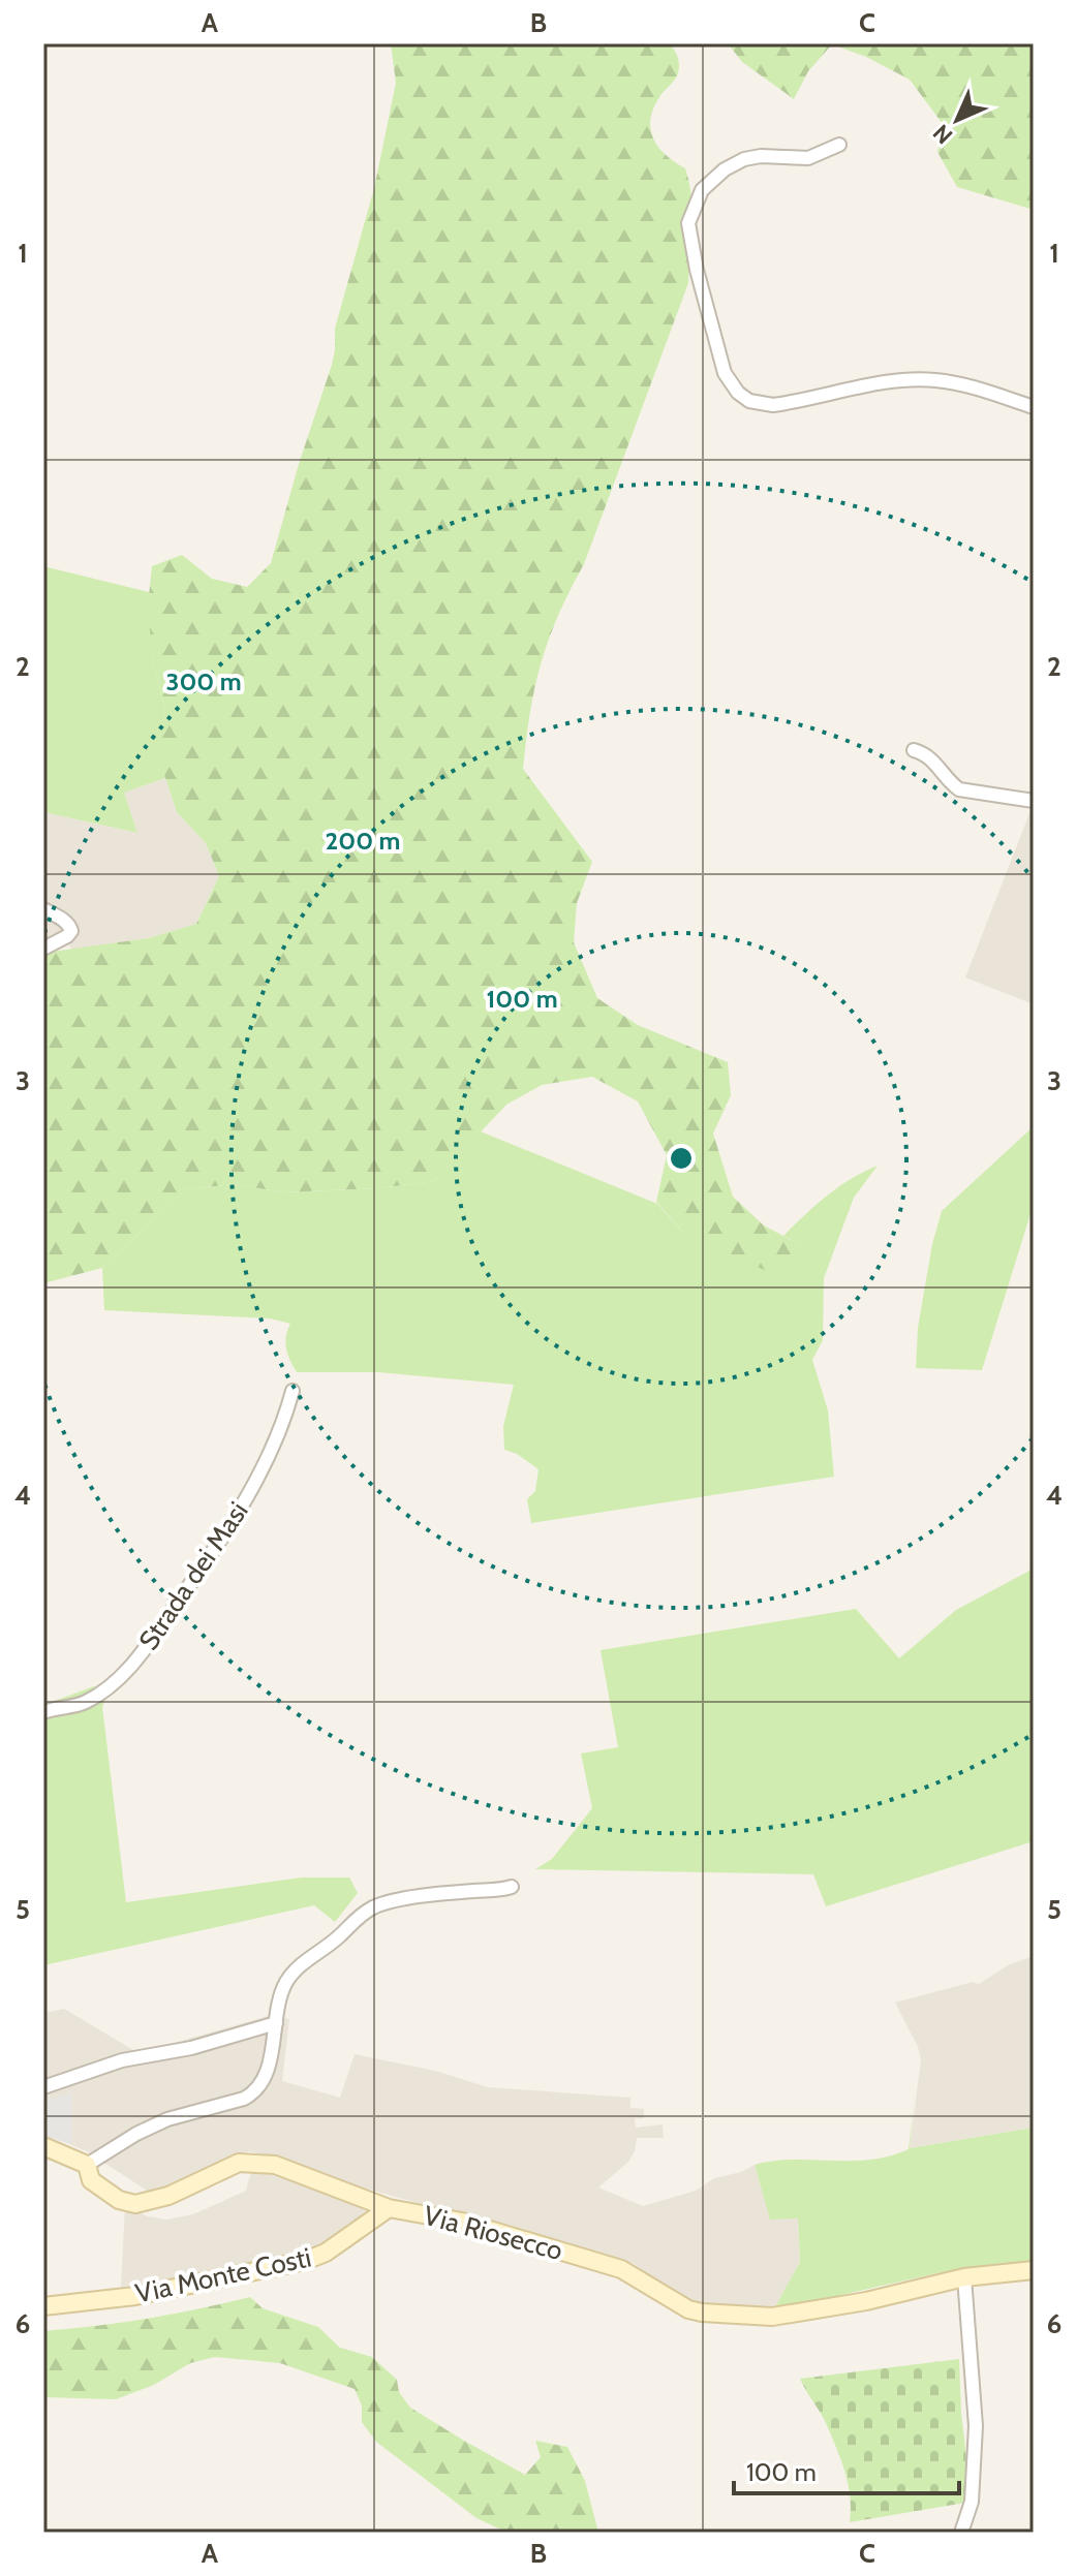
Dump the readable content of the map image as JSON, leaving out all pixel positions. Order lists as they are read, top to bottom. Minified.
{"streets":{"street":["Strada dei Masi","Via Riosecco","Via Monte Costi"]},"crossings":[["Via Riosecco","Via Monte Costi"]],"scale_bar":"100 m","north":"bottom left","grid":{"columns":["A","B","C"],"rows":["1","2","3","4","5","6"]},"rings":["300 m","200 m","100 m"]}
